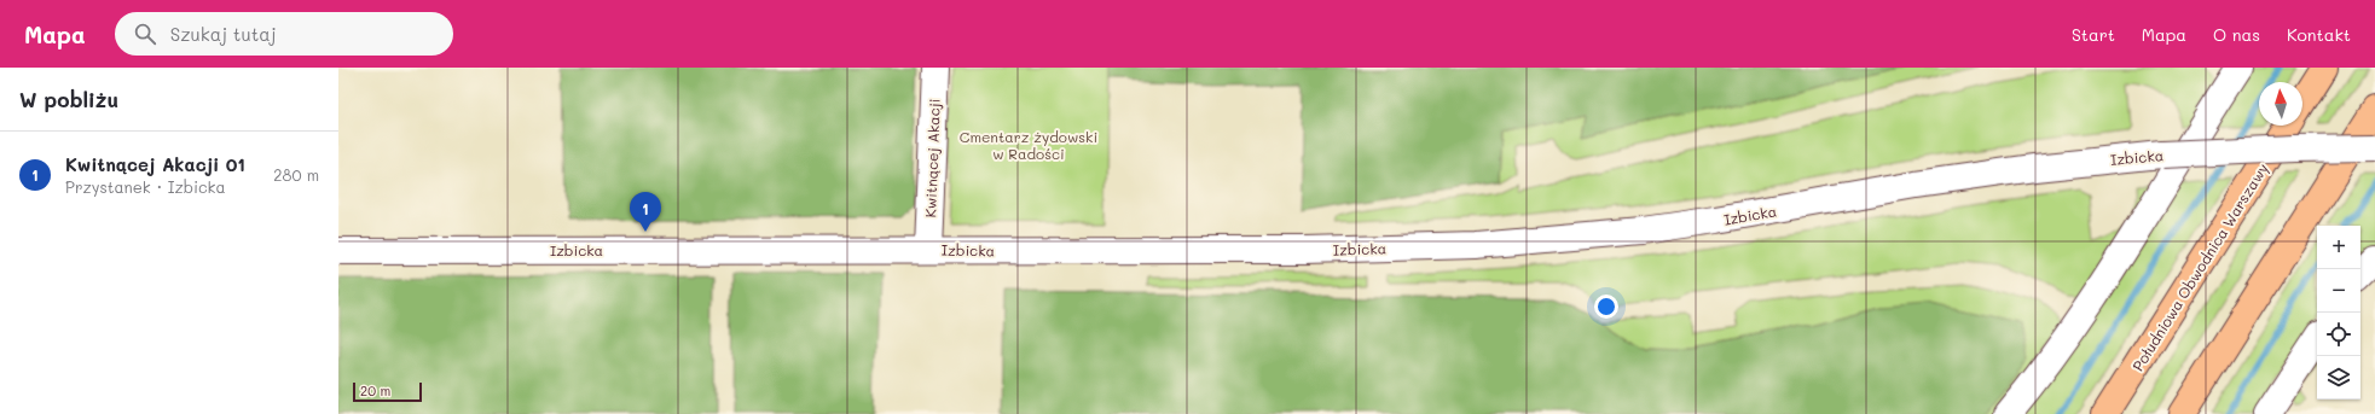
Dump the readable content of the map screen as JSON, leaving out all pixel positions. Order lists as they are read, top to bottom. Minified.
{"streets":{"highway":["Południowa Obwodnica Warszawy"],"street":["Izbicka","Kwitnącej Akacji"]},"crossings":[["Izbicka","Kwitnącej Akacji"]],"parks":["Cmentarz żydowski w Radości"],"scale_bar":"20 m","north":"top","page":{"header":"Mapa","search":"Szukaj tutaj","nav":["Start","Mapa","O nas","Kontakt"],"heading":"W pobliżu","list":[{"mark":"1","name":"Kwitnącej Akacji 01","note":"Przystanek · Izbicka","value":"280 m"}],"pins":"1","map_buttons":["+","−"],"scale":"20 m"}}
